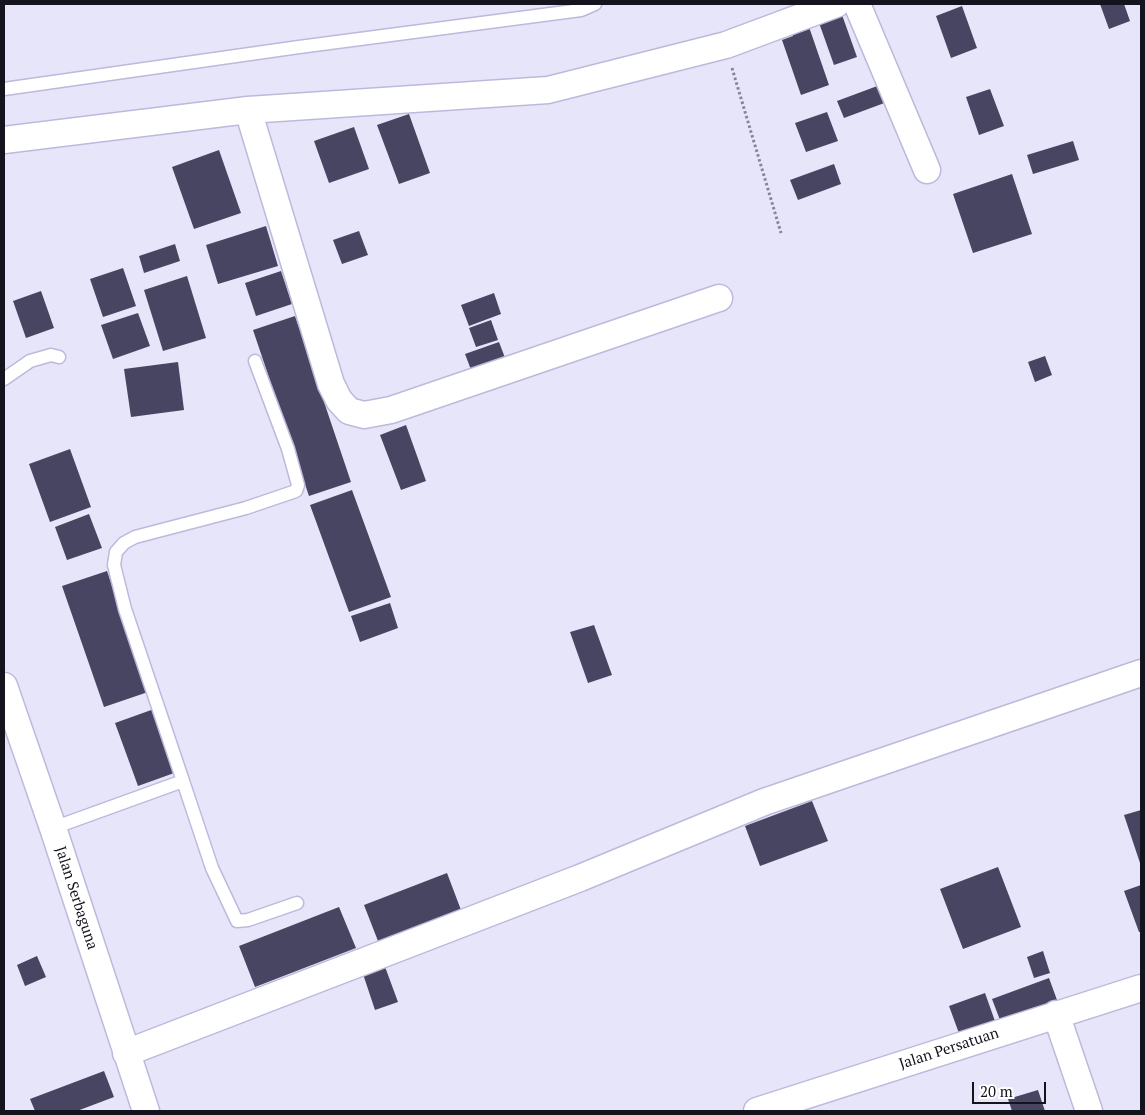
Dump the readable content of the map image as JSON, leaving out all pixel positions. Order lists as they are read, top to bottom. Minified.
{"streets":{"street":["Jalan Serbaguna","Jalan Persatuan"]},"scale_bar":"20 m"}
